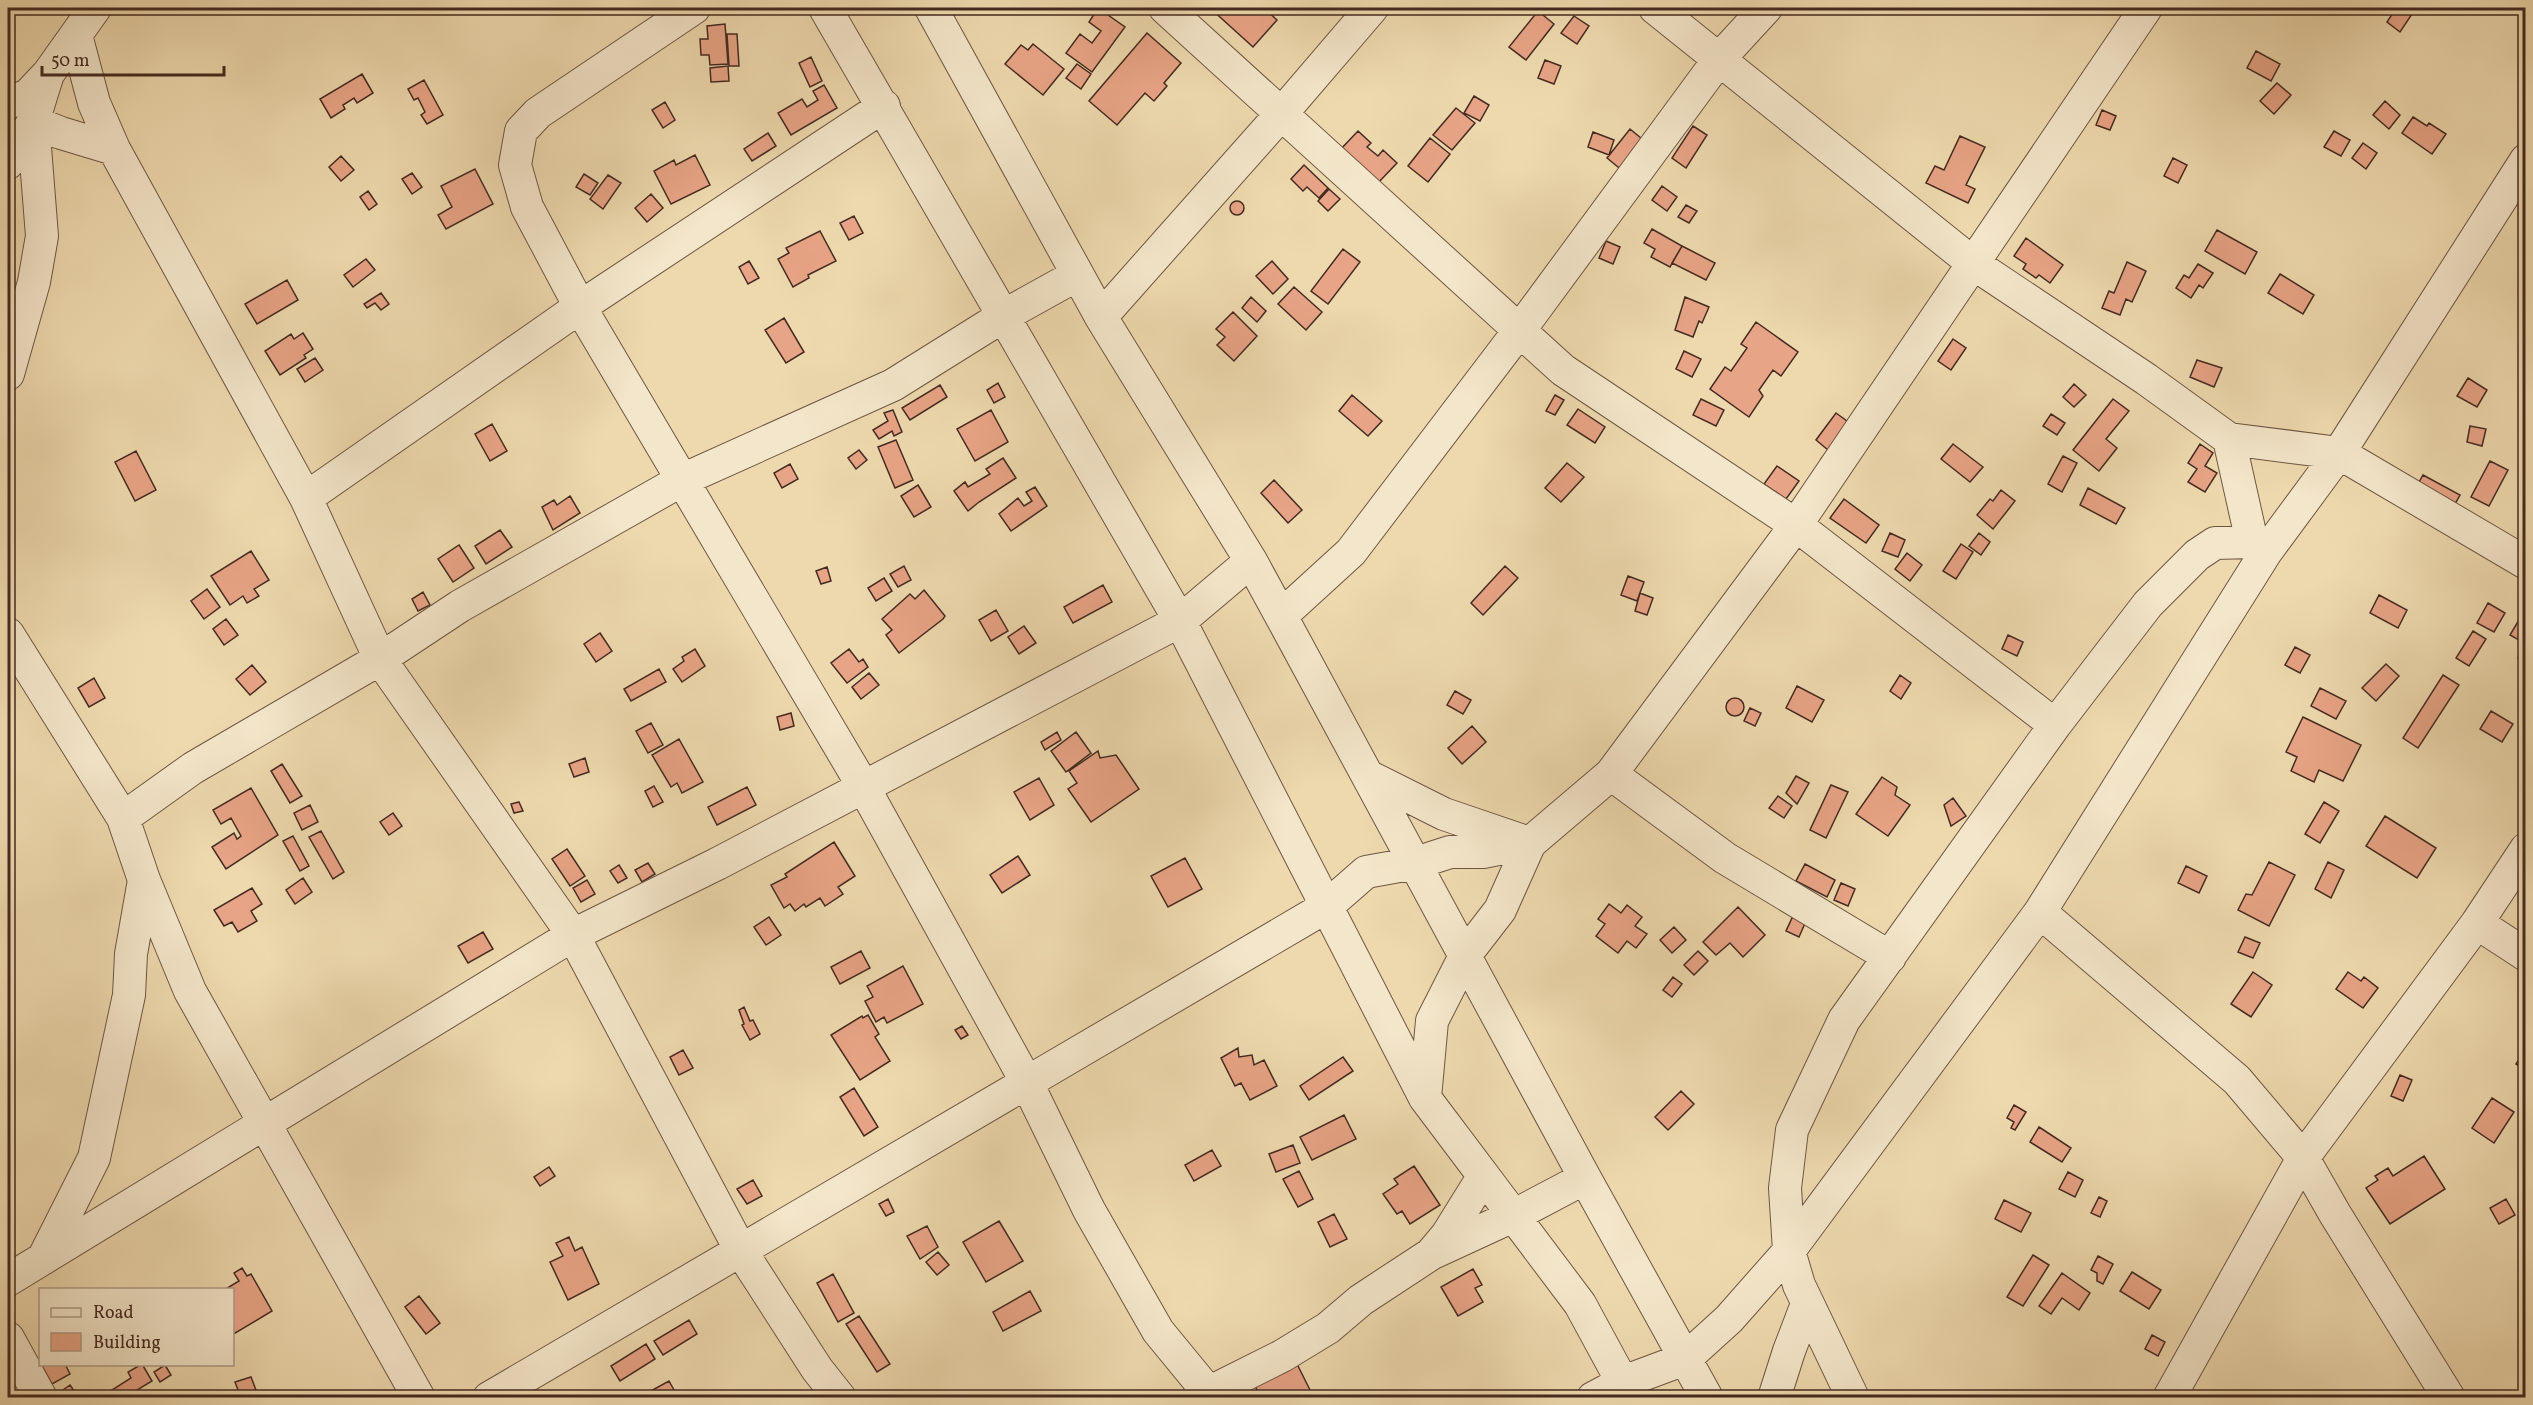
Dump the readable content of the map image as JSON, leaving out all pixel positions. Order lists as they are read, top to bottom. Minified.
{"legend":["Road","Building"],"scale_bar":"50 m"}
